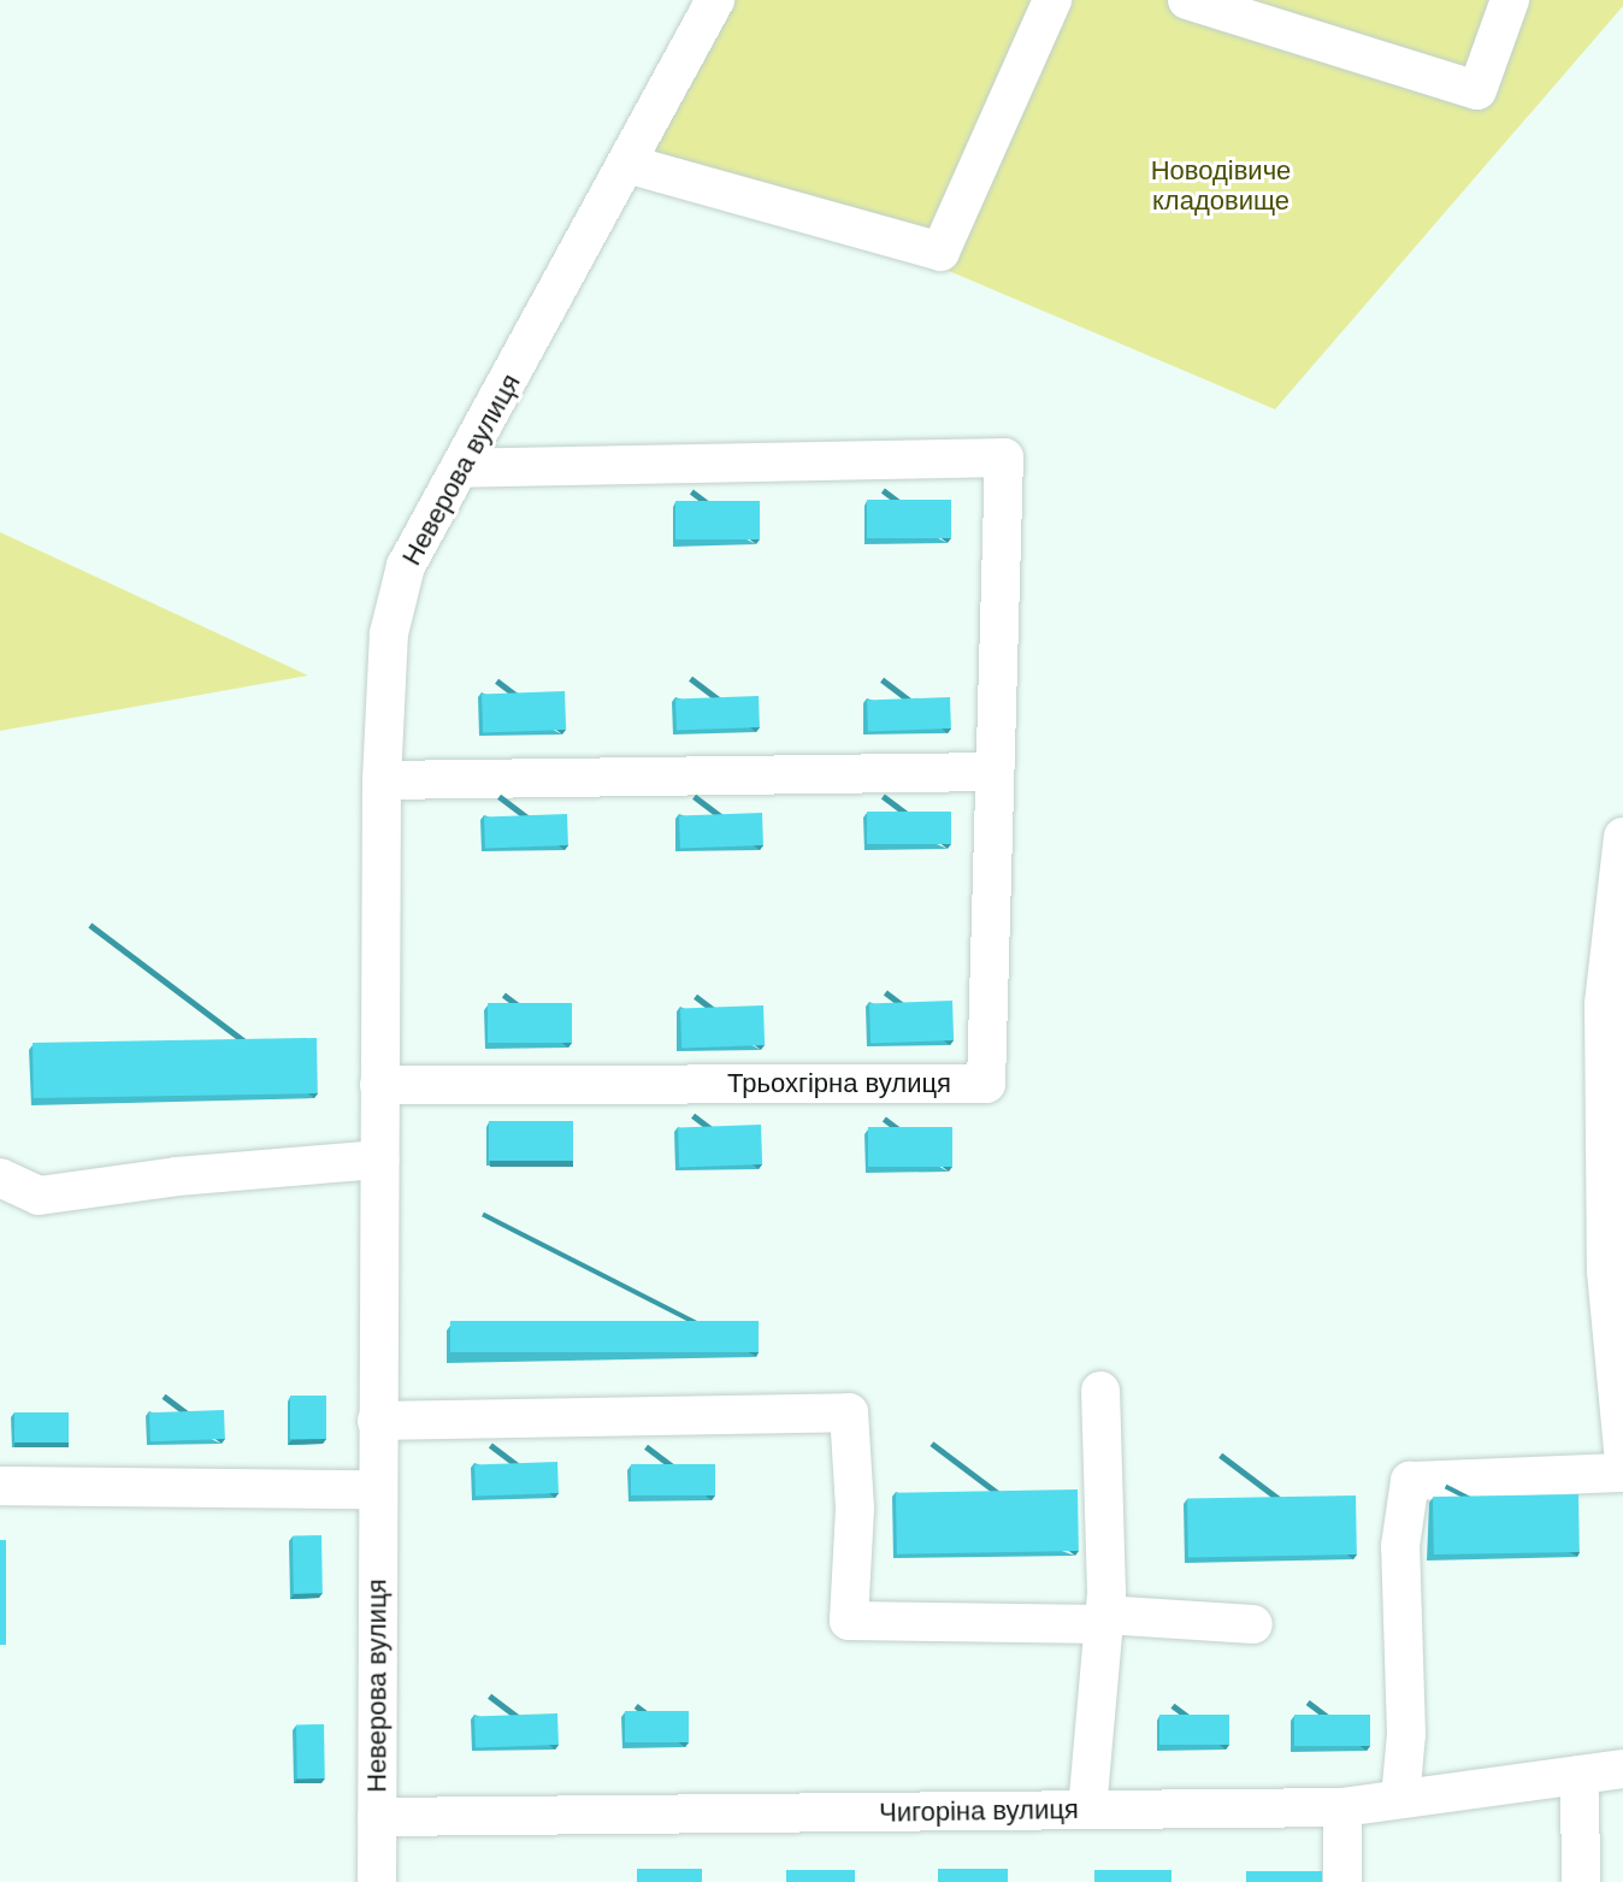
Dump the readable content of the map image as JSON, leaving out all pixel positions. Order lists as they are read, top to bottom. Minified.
{"streets":{"street":["Неверова вулиця","Трьохгірна вулиця","Чигоріна вулиця"]},"crossings":[["Неверова вулиця","Трьохгірна вулиця"],["Неверова вулиця","Чигоріна вулиця"]],"parks":["Новодівиче кладовище"]}
